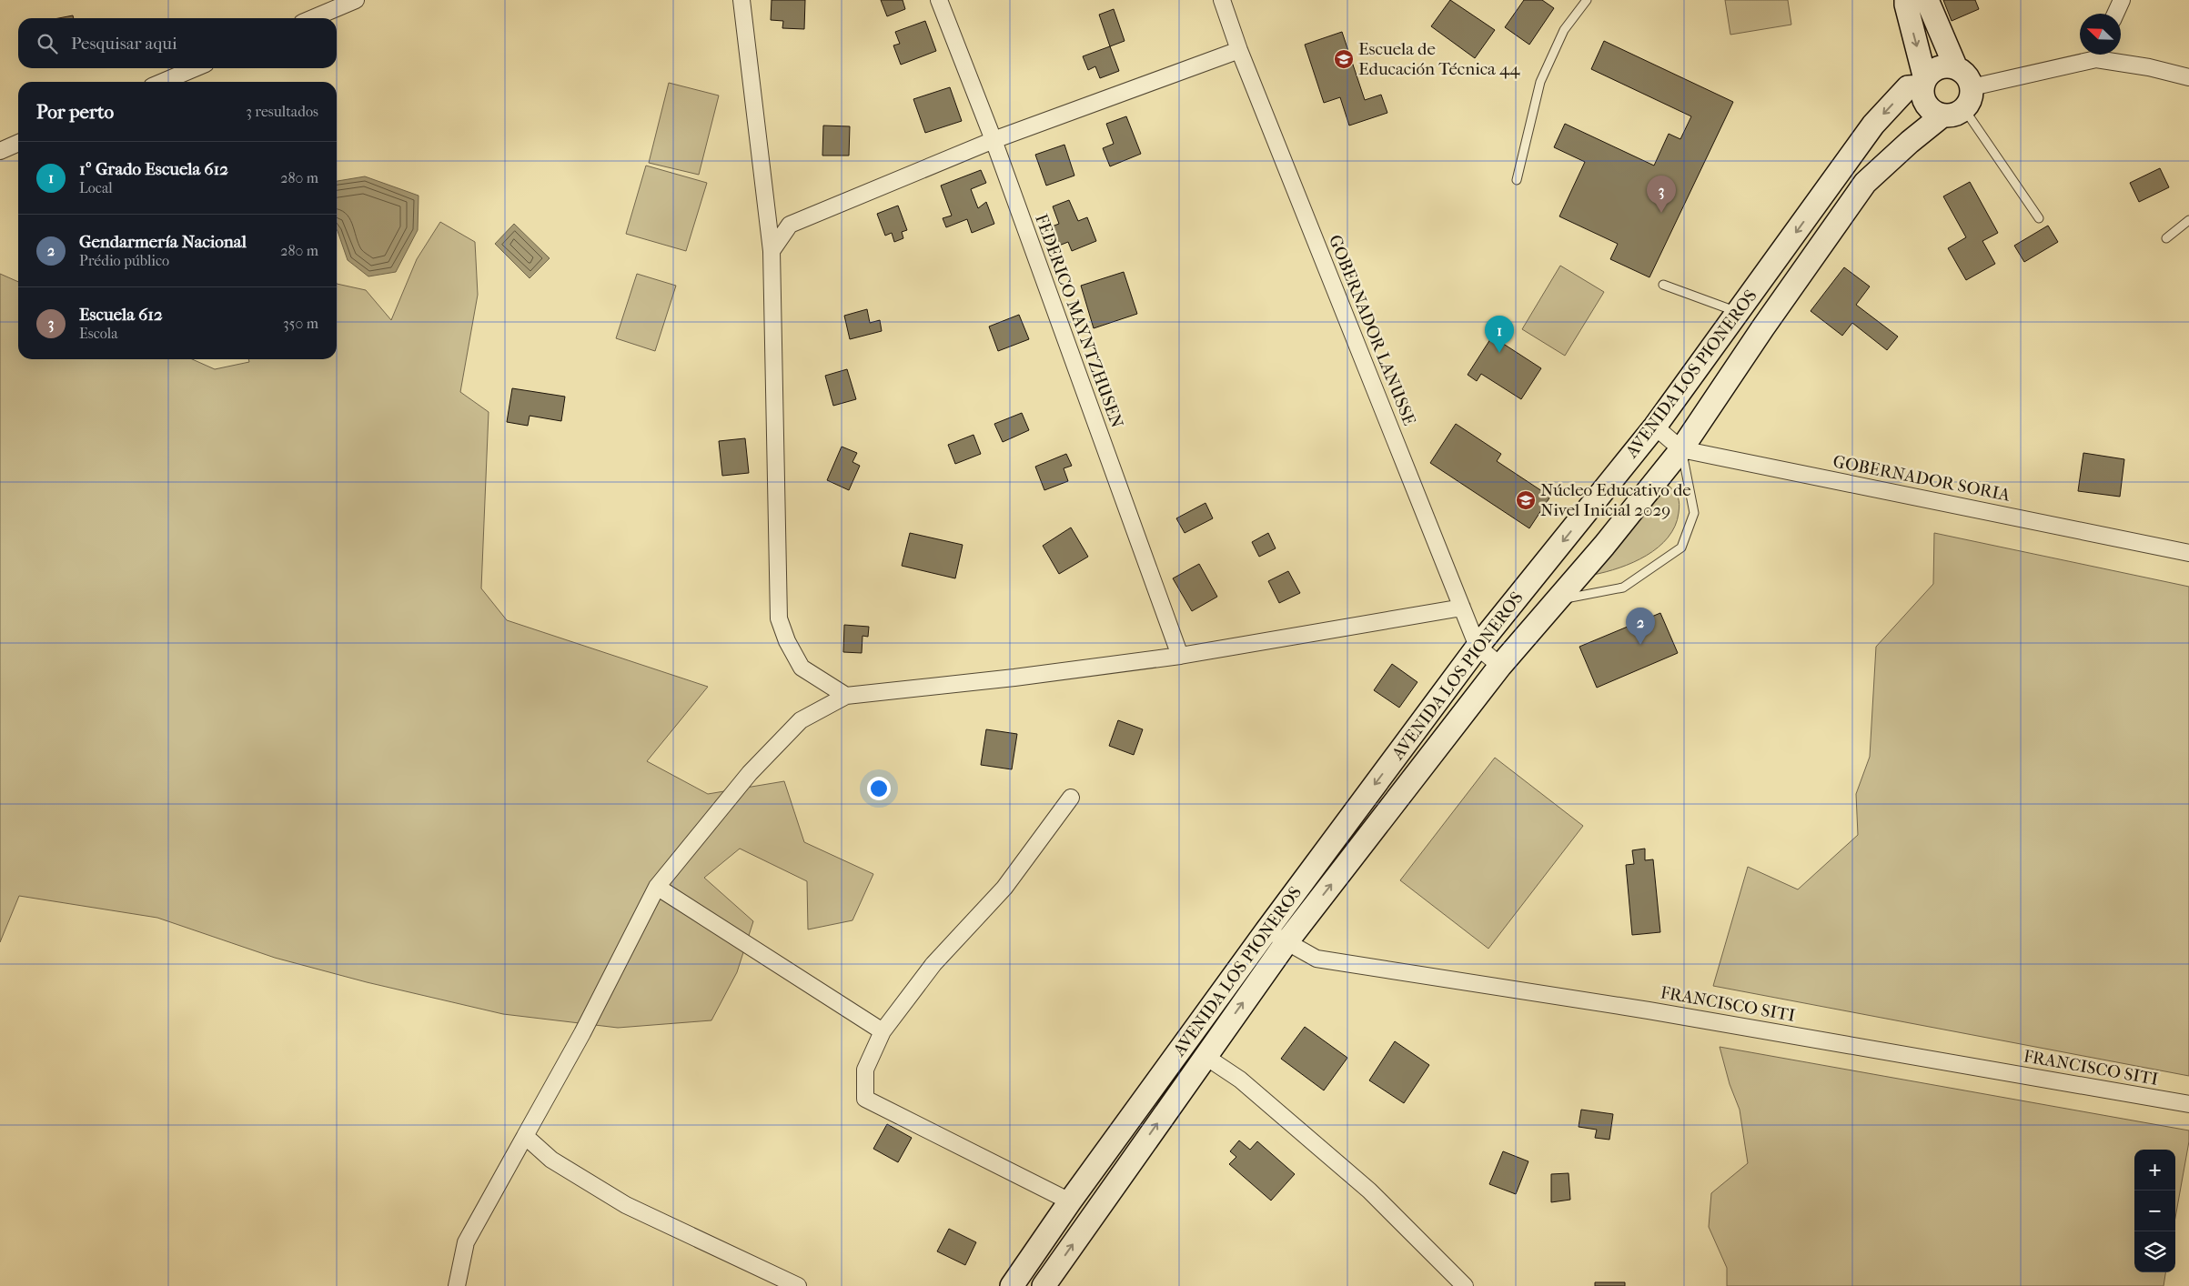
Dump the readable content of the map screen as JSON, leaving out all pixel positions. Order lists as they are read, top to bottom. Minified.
{"streets":{"main road":["AVENIDA LOS PIONEROS"],"street":["FEDERICO MAYNTZHUSEN","GOBERNADOR LANUSSE","GOBERNADOR SORIA","FRANCISCO SITI"]},"crossings":[["GOBERNADOR LANUSSE","AVENIDA LOS PIONEROS"],["AVENIDA LOS PIONEROS","GOBERNADOR SORIA"],["AVENIDA LOS PIONEROS","FRANCISCO SITI"]],"places":{"school or university":["Escuela de Educación Técnica 44","Núcleo Educativo de Nivel Inicial 2029"]},"north":"top left","page":{"search":"Pesquisar aqui","heading":["Por perto","3 resultados"],"list":[{"mark":"1","name":"1º Grado Escuela 612","note":"Local","value":"280 m"},{"mark":"2","name":"Gendarmería Nacional","note":"Prédio público","value":"280 m"},{"mark":"3","name":"Escuela 612","note":"Escola","value":"350 m"}],"pins":["3","1","2"],"map_buttons":["+","−"]}}
